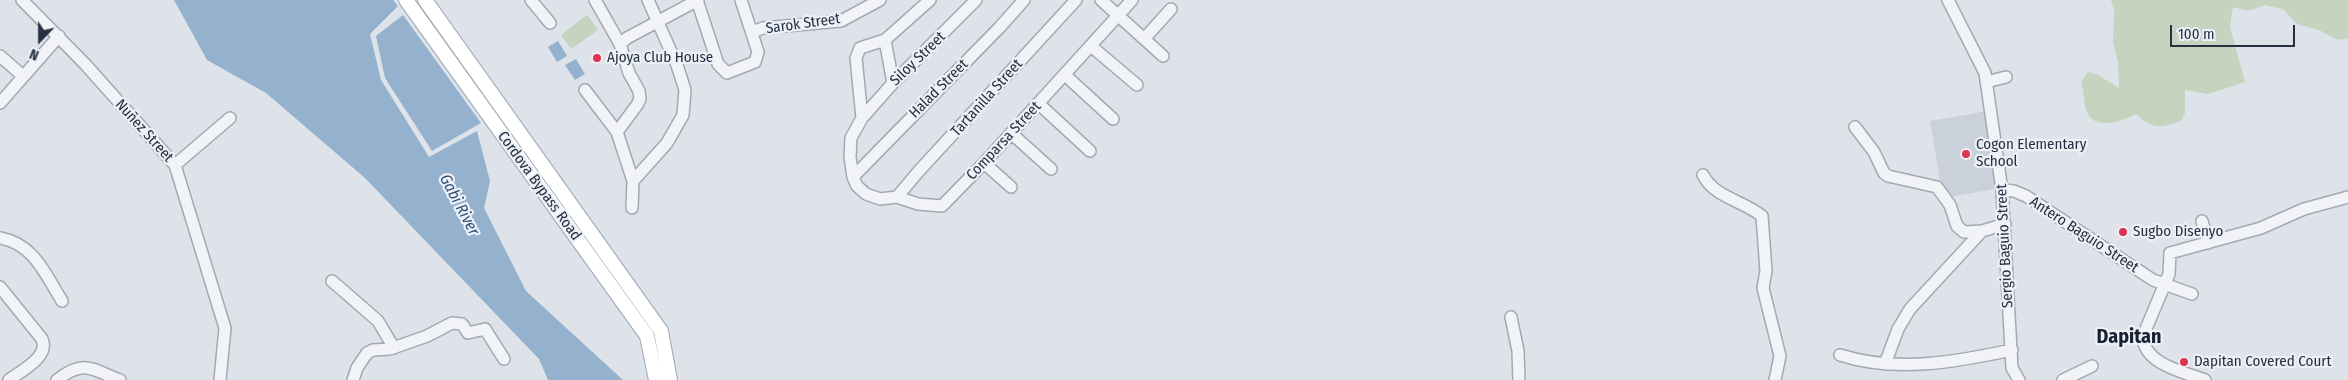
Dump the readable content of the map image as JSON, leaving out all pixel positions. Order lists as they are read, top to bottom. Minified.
{"streets":{"main road":["Cordova Bypass Road"],"street":["Sarok Street","Siloy Street","Halad Street","Tartanilla Street","Nuñez Street","Comparsa Street","Antero Baguio Street","Sergio Baguio Street"]},"crossings":[["Siloy Street","Halad Street"],["Siloy Street","Comparsa Street"],["Halad Street","Comparsa Street"],["Tartanilla Street","Comparsa Street"],["Antero Baguio Street","Sergio Baguio Street"]],"districts":["Dapitan"],"water":["Gabi River"],"places":["Ajoya Club House","Cogon Elementary School","Sugbo Disenyo","Dapitan Covered Court"],"scale_bar":"100 m","north":"bottom"}
